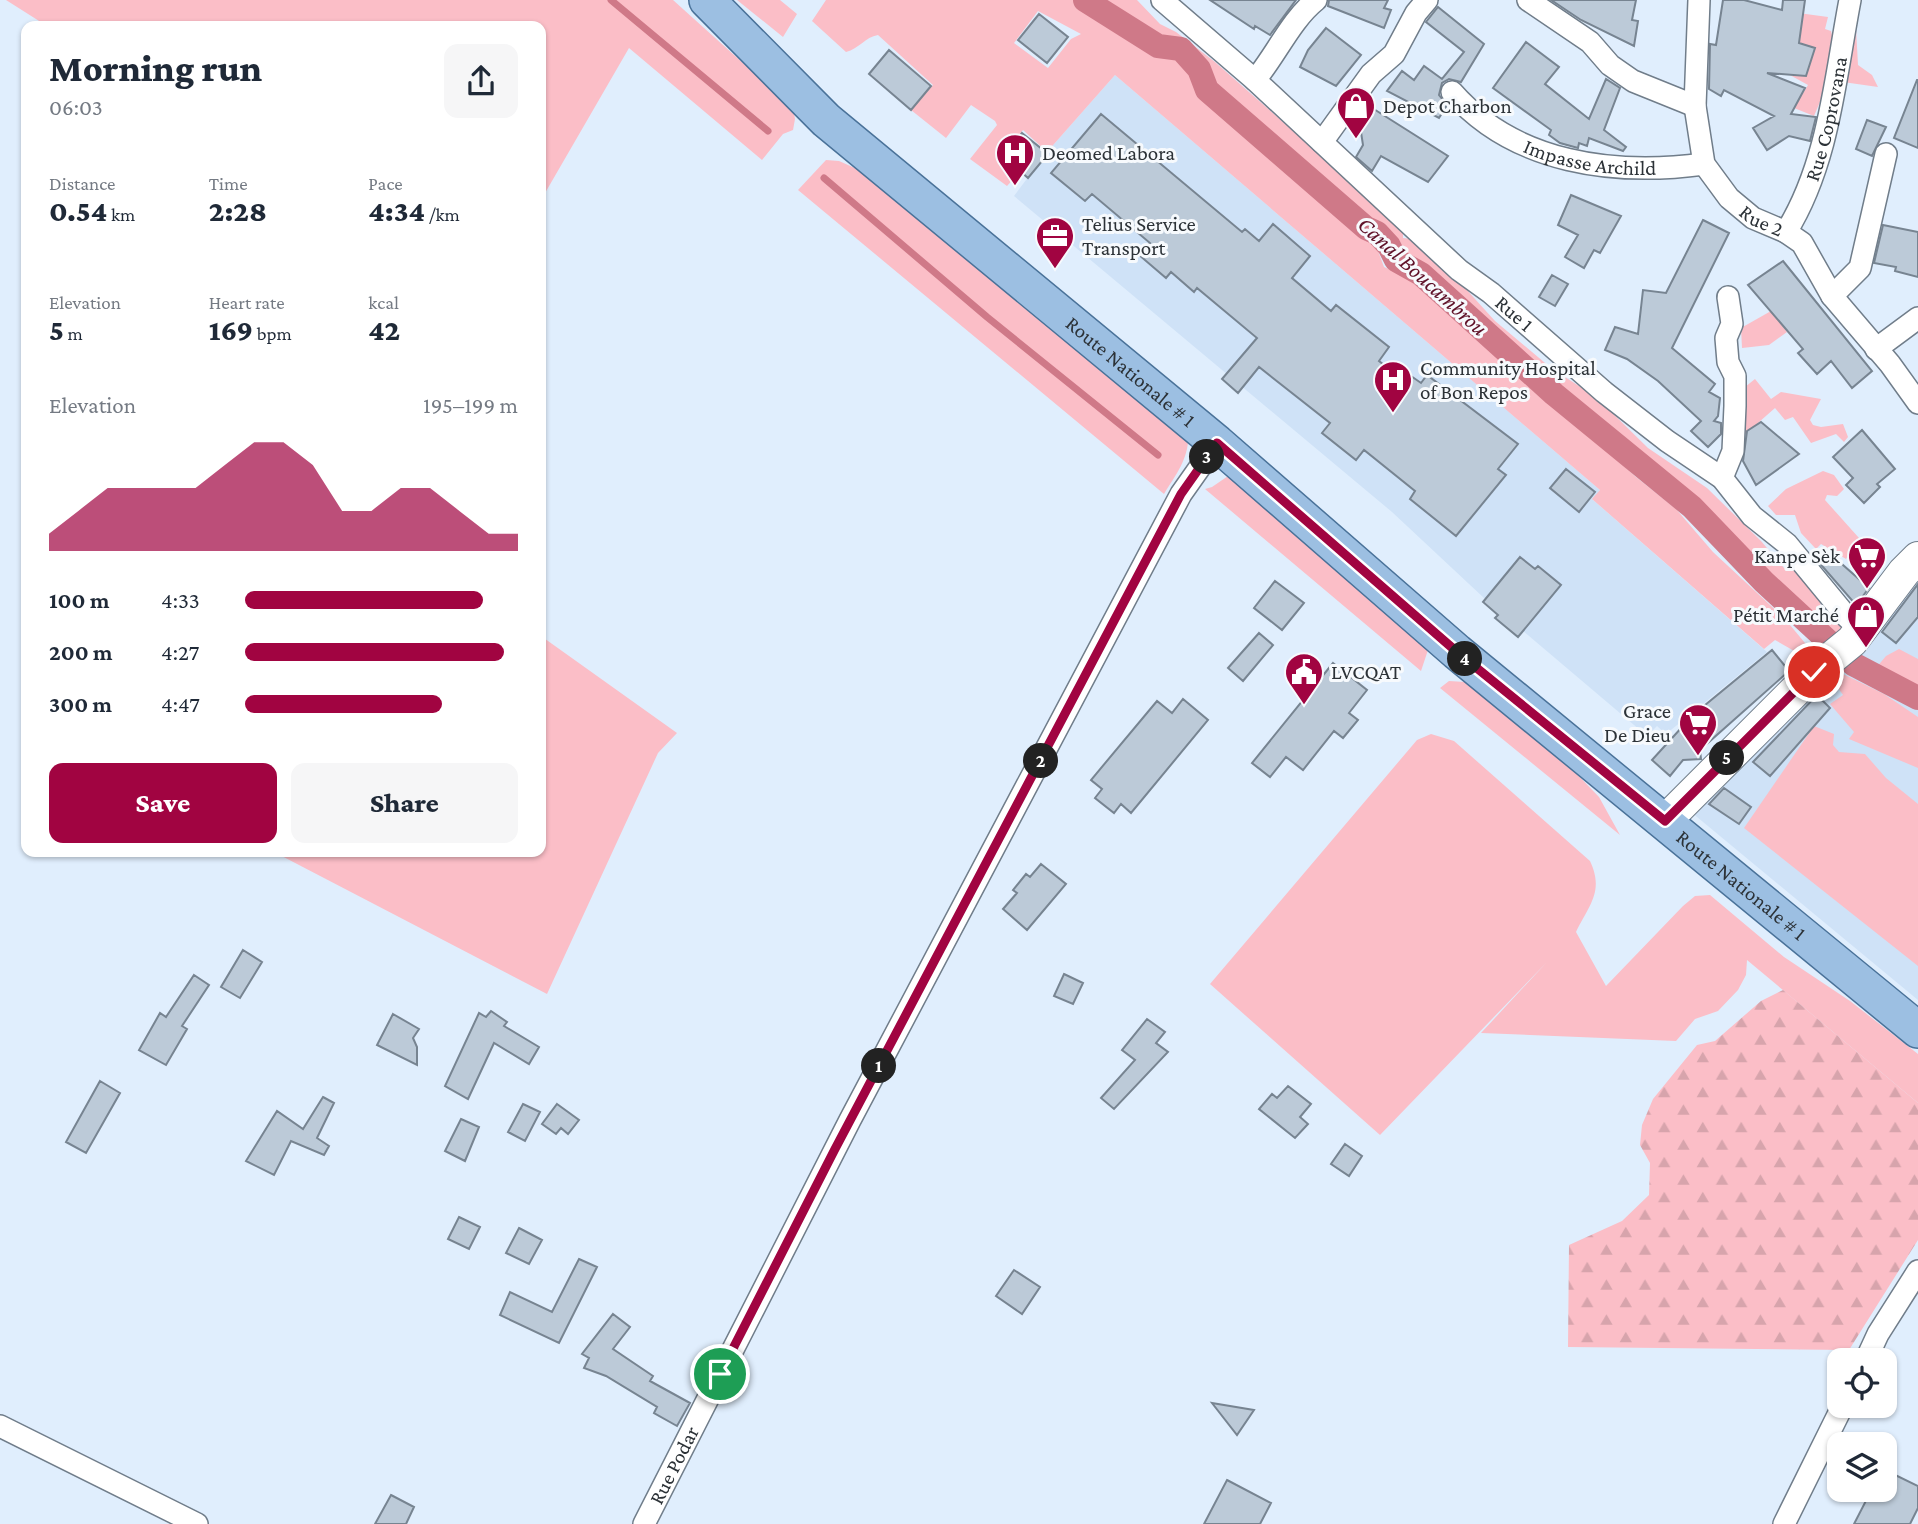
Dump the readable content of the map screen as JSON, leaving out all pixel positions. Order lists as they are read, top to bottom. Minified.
{"streets":{"main road":["Route Nationale # 1"],"street":["Rue Coprovana","Impasse Archild","Rue 2","Rue 1","Rue Podar"]},"crossings":[["Rue Coprovana","Rue 2"],["Impasse Archild","Rue 2"],["Route Nationale # 1","Rue Podar"]],"water":["Canal Boucambrou"],"places":{"shop":["Depot Charbon","Pétit Marché"],"hospital":["Deomed Labora","Community Hospital of Bon Repos"],"office":["Telius Service Transport"],"supermarket":["Kanpe Sèk","Grace De Dieu"],"public building":["LVCQAT"]},"page":{"heading":["Morning run","06:03"],"stats":[["Distance","0.54 km"],["Time","2:28"],["Pace","4:34 /km"],["Elevation","5 m"],["Heart rate","169 bpm"],["kcal","42"]],"chart":["Elevation","195–199 m"],"pins":["3","4","5","2","1"],"list":[{"name":"100 m","note":"4:33"},{"name":"200 m","note":"4:27"},{"name":"300 m","note":"4:47"}],"buttons":["Save","Share"]}}
